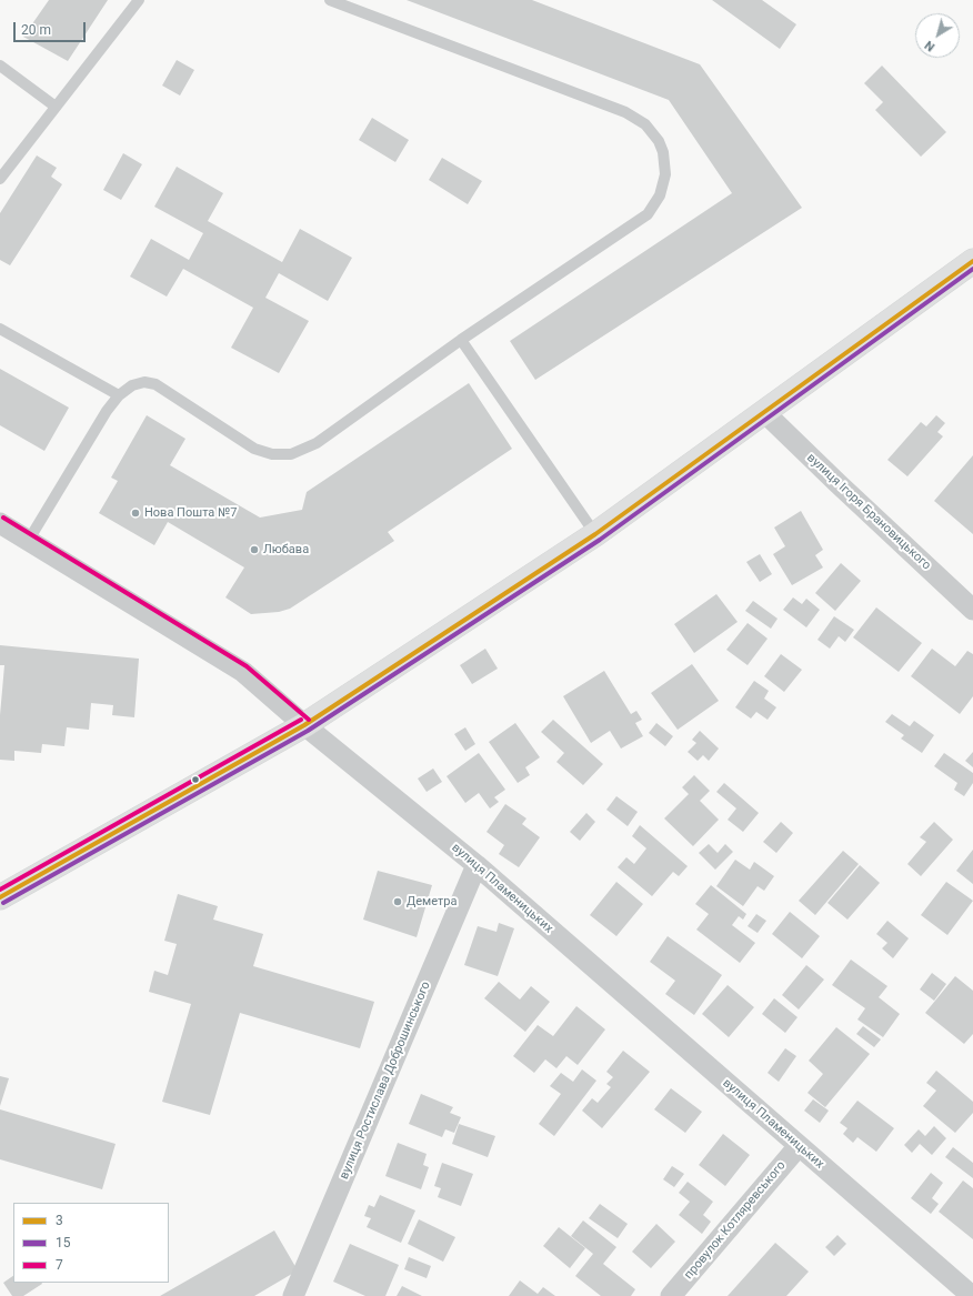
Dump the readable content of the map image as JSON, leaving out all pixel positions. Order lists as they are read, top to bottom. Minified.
{"streets":{"street":["вулиця Ігоря Брановицького","вулиця Пламеницьких","вулиця Ростислава Доброшинського","провулок Котляревського"]},"crossings":[["вулиця Пламеницьких","вулиця Ростислава Доброшинського"],["вулиця Пламеницьких","провулок Котляревського"]],"places":["Нова Пошта №7","Любава","Деметра"],"lines":["transit line 3","transit line 15","transit line 7"],"legend":["3","15","7"],"scale_bar":"20 m","north":"bottom left"}
